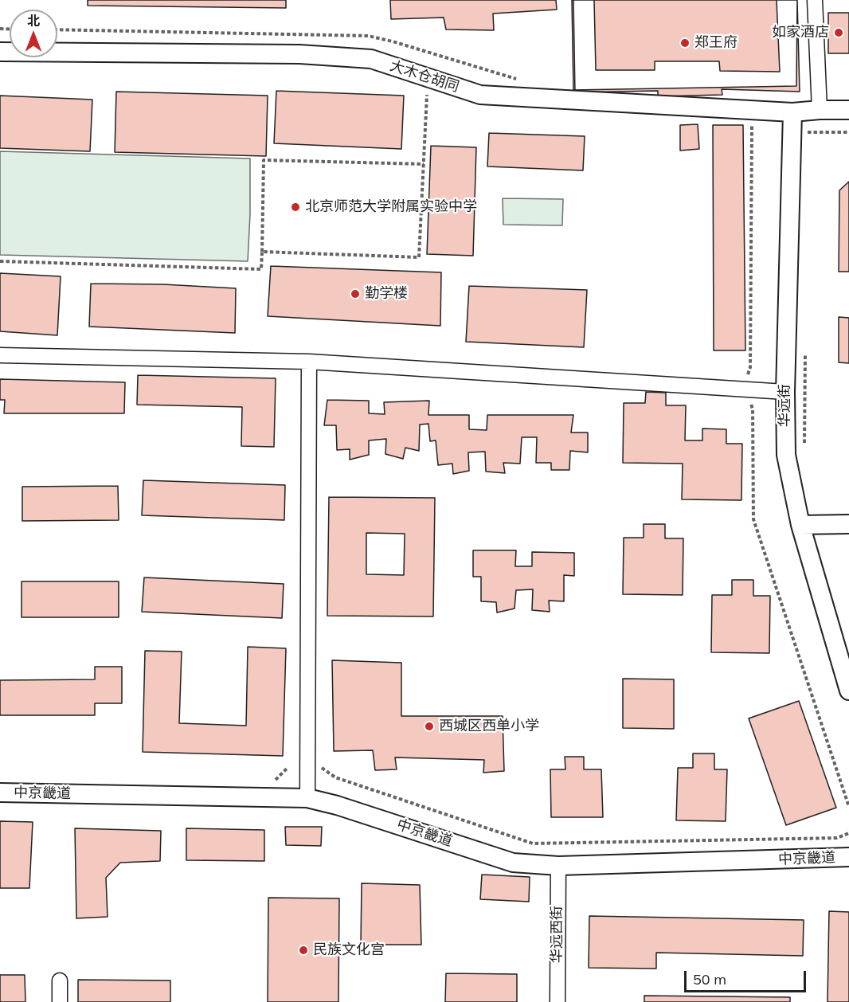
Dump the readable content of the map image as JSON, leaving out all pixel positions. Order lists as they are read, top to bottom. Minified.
{"streets":{"street":["大木仓胡同","华远街","中京畿道","华远西街"]},"crossings":[["大木仓胡同","华远街"],["中京畿道","华远西街"]],"places":["如家酒店","郑王府","北京师范大学附属实验中学","勤学楼","西城区西单小学","民族文化宫"],"scale_bar":"50 m","north":"top"}
